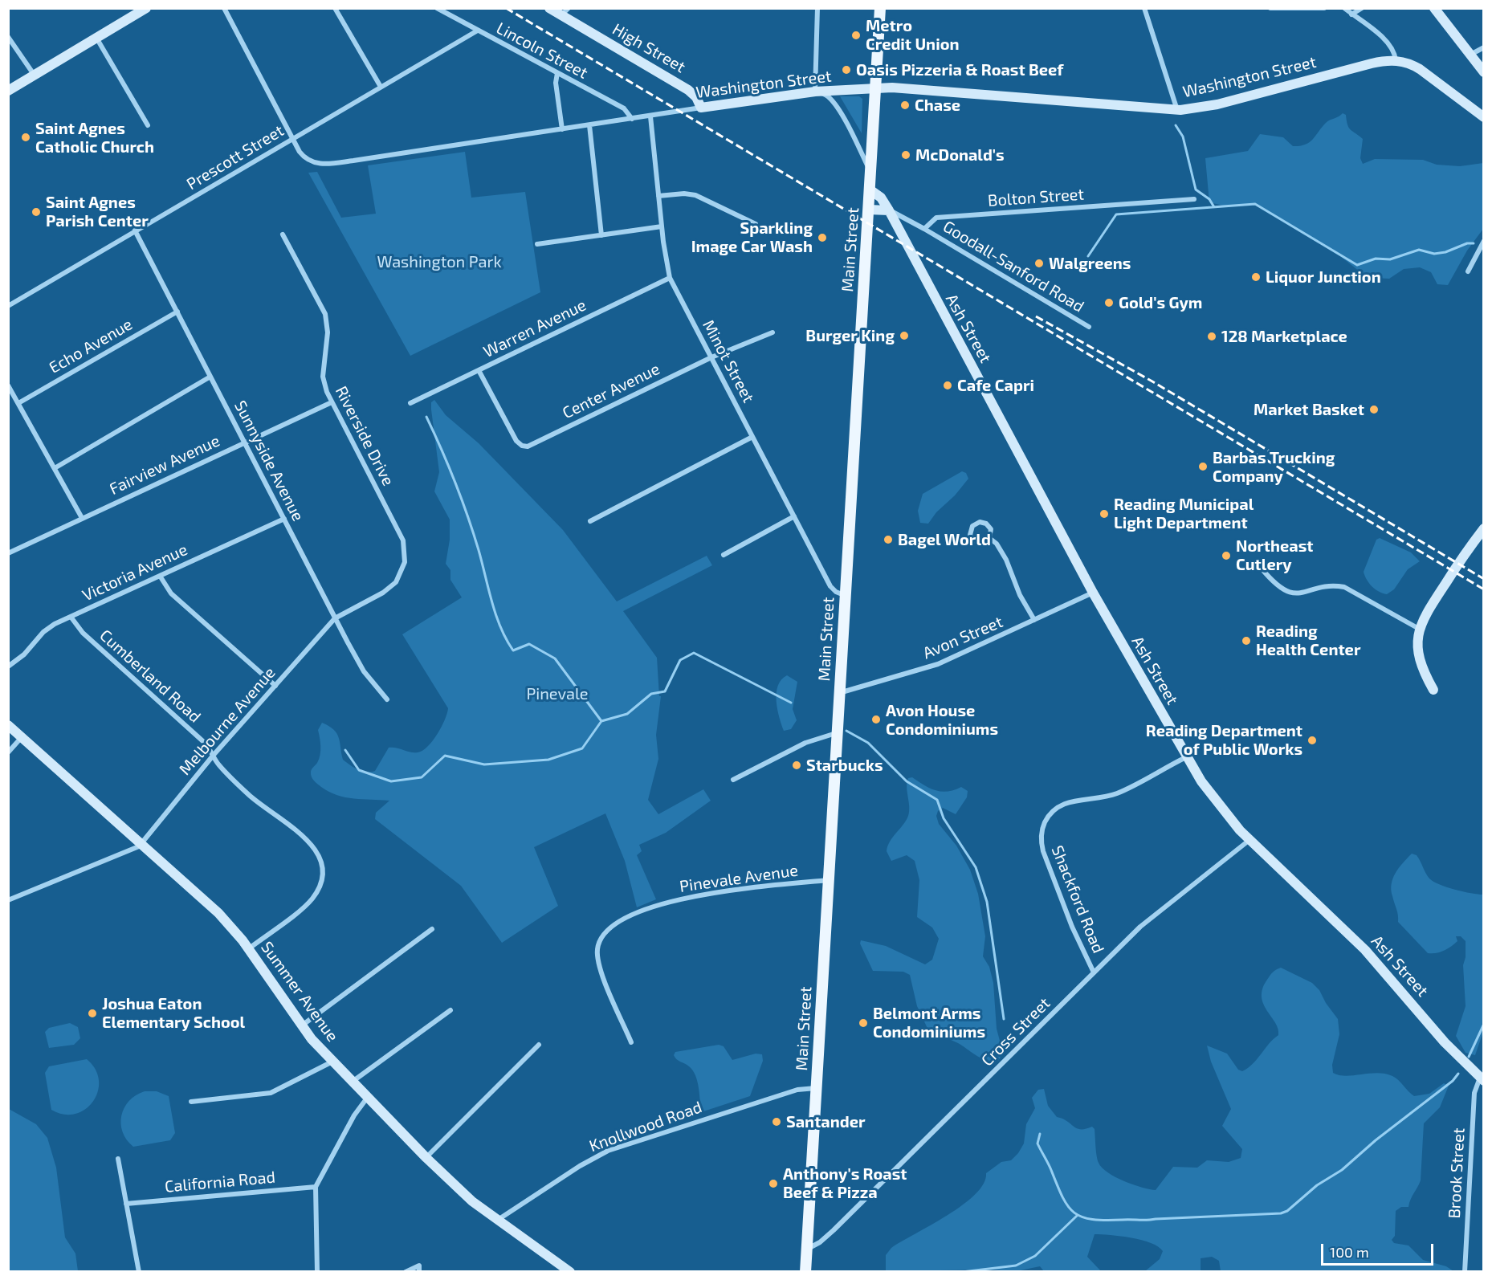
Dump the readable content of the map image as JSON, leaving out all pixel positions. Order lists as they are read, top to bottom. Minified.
{"streets":{"main road":["Main Street"],"street":["High Street","Lincoln Street","Washington Street","Prescott Street","Bolton Street","Goodall-Sanford Road","Warren Avenue","Ash Street","Echo Avenue","Minot Street","Center Avenue","Riverside Drive","Sunnyside Avenue","Fairview Avenue","Victoria Avenue","Avon Street","Cumberland Road","Melbourne Avenue","Pinevale Avenue","Shackford Road","Summer Avenue","Cross Street","Knollwood Road","Brook Street","California Road"]},"crossings":[["High Street","Washington Street"],["Lincoln Street","Washington Street"],["Lincoln Street","Prescott Street"],["Washington Street","Prescott Street"],["Washington Street","Main Street"],["Washington Street","Minot Street"],["Prescott Street","Sunnyside Avenue"],["Bolton Street","Goodall-Sanford Road"],["Main Street","Ash Street"],["Main Street","Minot Street"],["Main Street","Avon Street"],["Main Street","Pinevale Avenue"],["Main Street","Cross Street"],["Main Street","Knollwood Road"],["Warren Avenue","Minot Street"],["Warren Avenue","Center Avenue"],["Ash Street","Avon Street"],["Ash Street","Shackford Road"],["Ash Street","Cross Street"],["Ash Street","Brook Street"],["Echo Avenue","Sunnyside Avenue"],["Minot Street","Center Avenue"],["Riverside Drive","Sunnyside Avenue"],["Riverside Drive","Fairview Avenue"],["Riverside Drive","Melbourne Avenue"],["Sunnyside Avenue","Fairview Avenue"],["Sunnyside Avenue","Victoria Avenue"],["Sunnyside Avenue","Melbourne Avenue"],["Victoria Avenue","Cumberland Road"],["Cumberland Road","Melbourne Avenue"],["Cumberland Road","Summer Avenue"],["Melbourne Avenue","Summer Avenue"],["Shackford Road","Cross Street"],["Summer Avenue","Knollwood Road"]],"parks":["Washington Park","Pinevale"],"places":["Metro Credit Union","Oasis Pizzeria & Roast Beef","Chase","Saint Agnes Catholic Church","McDonald's","Saint Agnes Parish Center","Sparkling Image Car Wash","Walgreens","Liquor Junction","Gold's Gym","Burger King","128 Marketplace","Cafe Capri","Market Basket","Barbas Trucking Company","Reading Municipal Light Department","Bagel World","Northeast Cutlery","Reading Health Center","Avon House Condominiums","Reading Department of Public Works","Starbucks","Joshua Eaton Elementary School","Belmont Arms Condominiums","Santander","Anthony's Roast Beef & Pizza"],"scale_bar":"100 m"}
